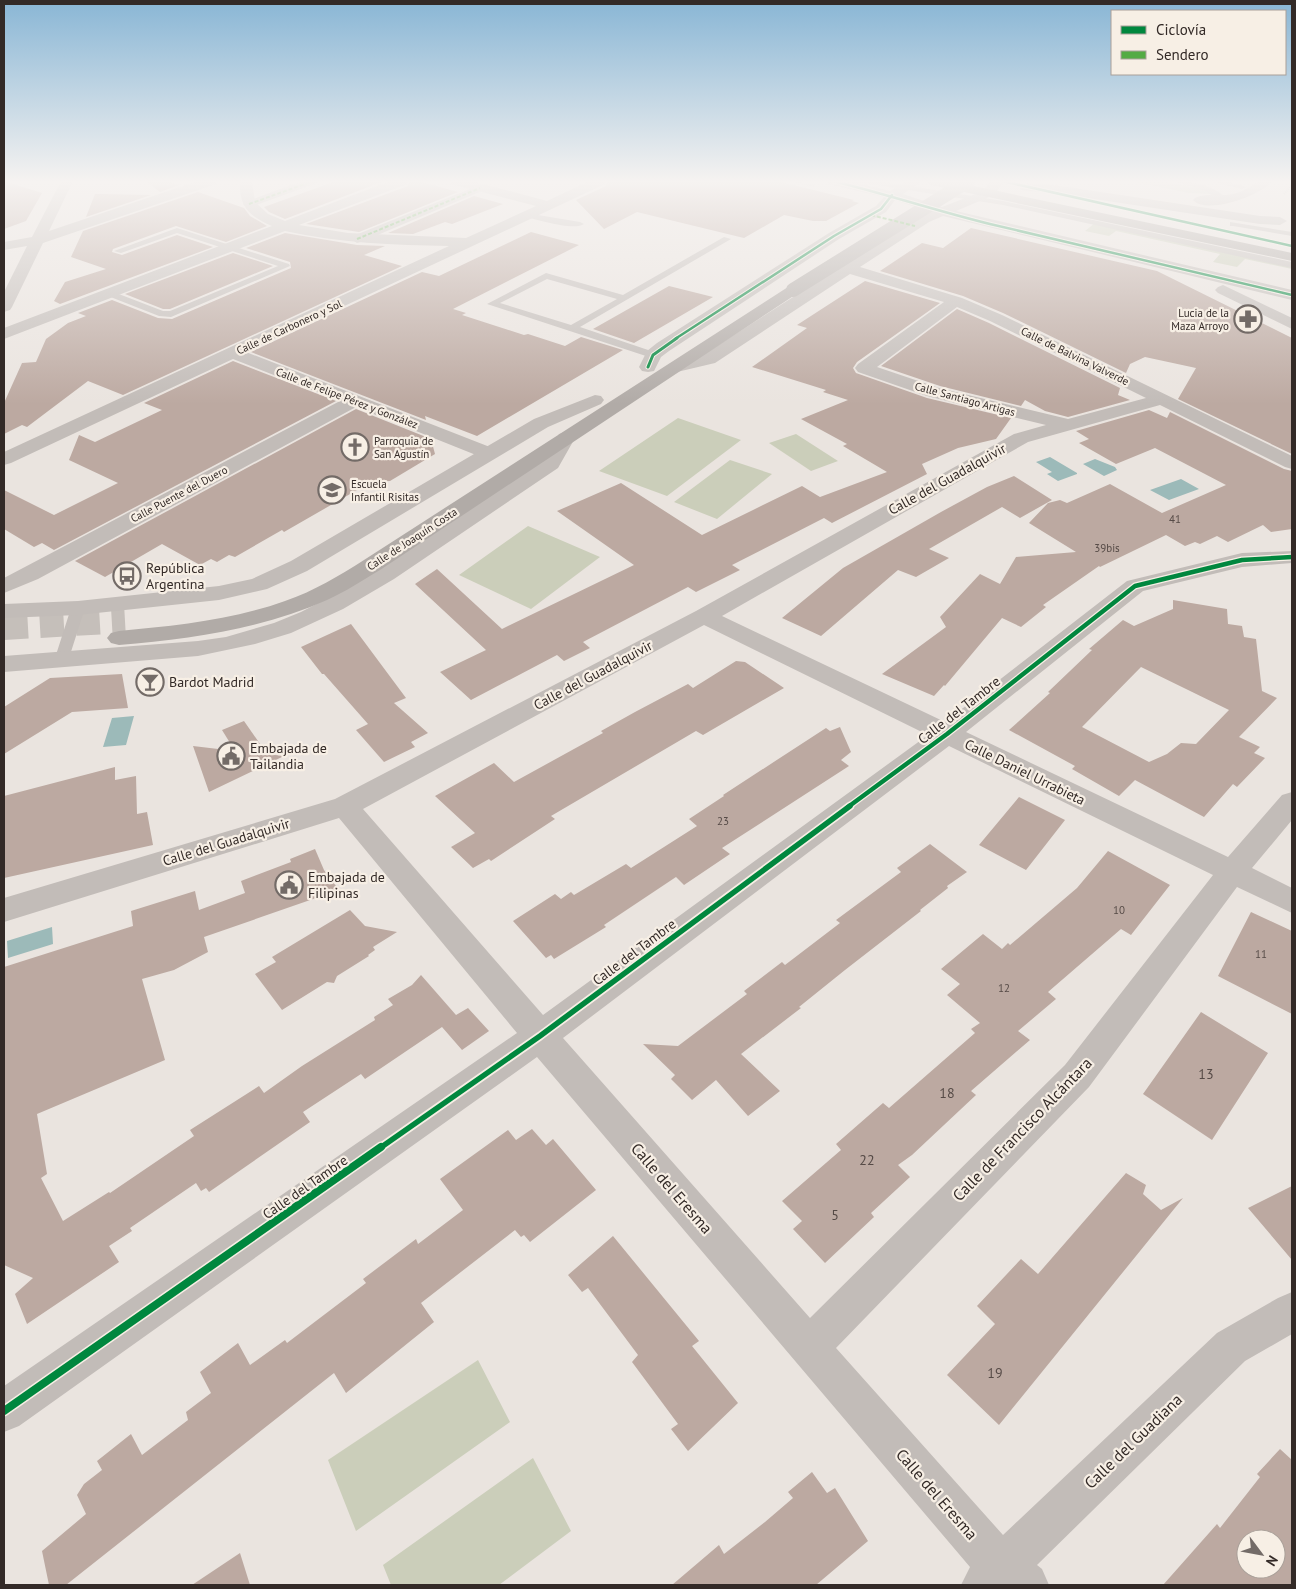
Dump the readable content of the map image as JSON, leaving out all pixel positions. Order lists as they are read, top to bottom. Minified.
{"streets":{"main road":["Calle de Joaquín Costa"],"street":["Calle de Carbonero y Sol","Calle de Balvina Valverde","Calle de Felipe Pérez y González","Calle Santiago Artigas","Calle del Guadalquivir","Calle Puente del Duero","Calle del Tambre","Calle Daniel Urrabieta","Calle de Francisco Alcántara","Calle del Eresma","Calle del Guadiana"]},"crossings":[["Calle de Carbonero y Sol","Calle de Felipe Pérez y González"],["Calle de Balvina Valverde","Calle Santiago Artigas"],["Calle de Balvina Valverde","Calle del Guadalquivir"],["Calle de Balvina Valverde","Calle de Joaquín Costa"],["Calle de Felipe Pérez y González","Calle Puente del Duero"],["Calle Santiago Artigas","Calle del Guadalquivir"],["Calle del Guadalquivir","Calle Daniel Urrabieta"],["Calle del Guadalquivir","Calle del Eresma"],["Calle del Tambre","Calle Daniel Urrabieta"],["Calle del Tambre","Calle del Eresma"],["Calle Daniel Urrabieta","Calle de Francisco Alcántara"],["Calle de Francisco Alcántara","Calle del Eresma"],["Calle del Eresma","Calle del Guadiana"]],"places":{"pharmacy":["Lucia de la Maza Arroyo"],"church":["Parroquia de San Agustín"],"school or university":["Escuela Infantil Risitas"],"bus stop":["República Argentina"],"bar":["Bardot Madrid"],"public building":["Embajada de Tailandia","Embajada de Filipinas"]},"house_numbers":["41","39bis","23","10","11","12","13","18","22","5","19"],"legend":["Ciclovía","Sendero"],"north":"bottom right"}
